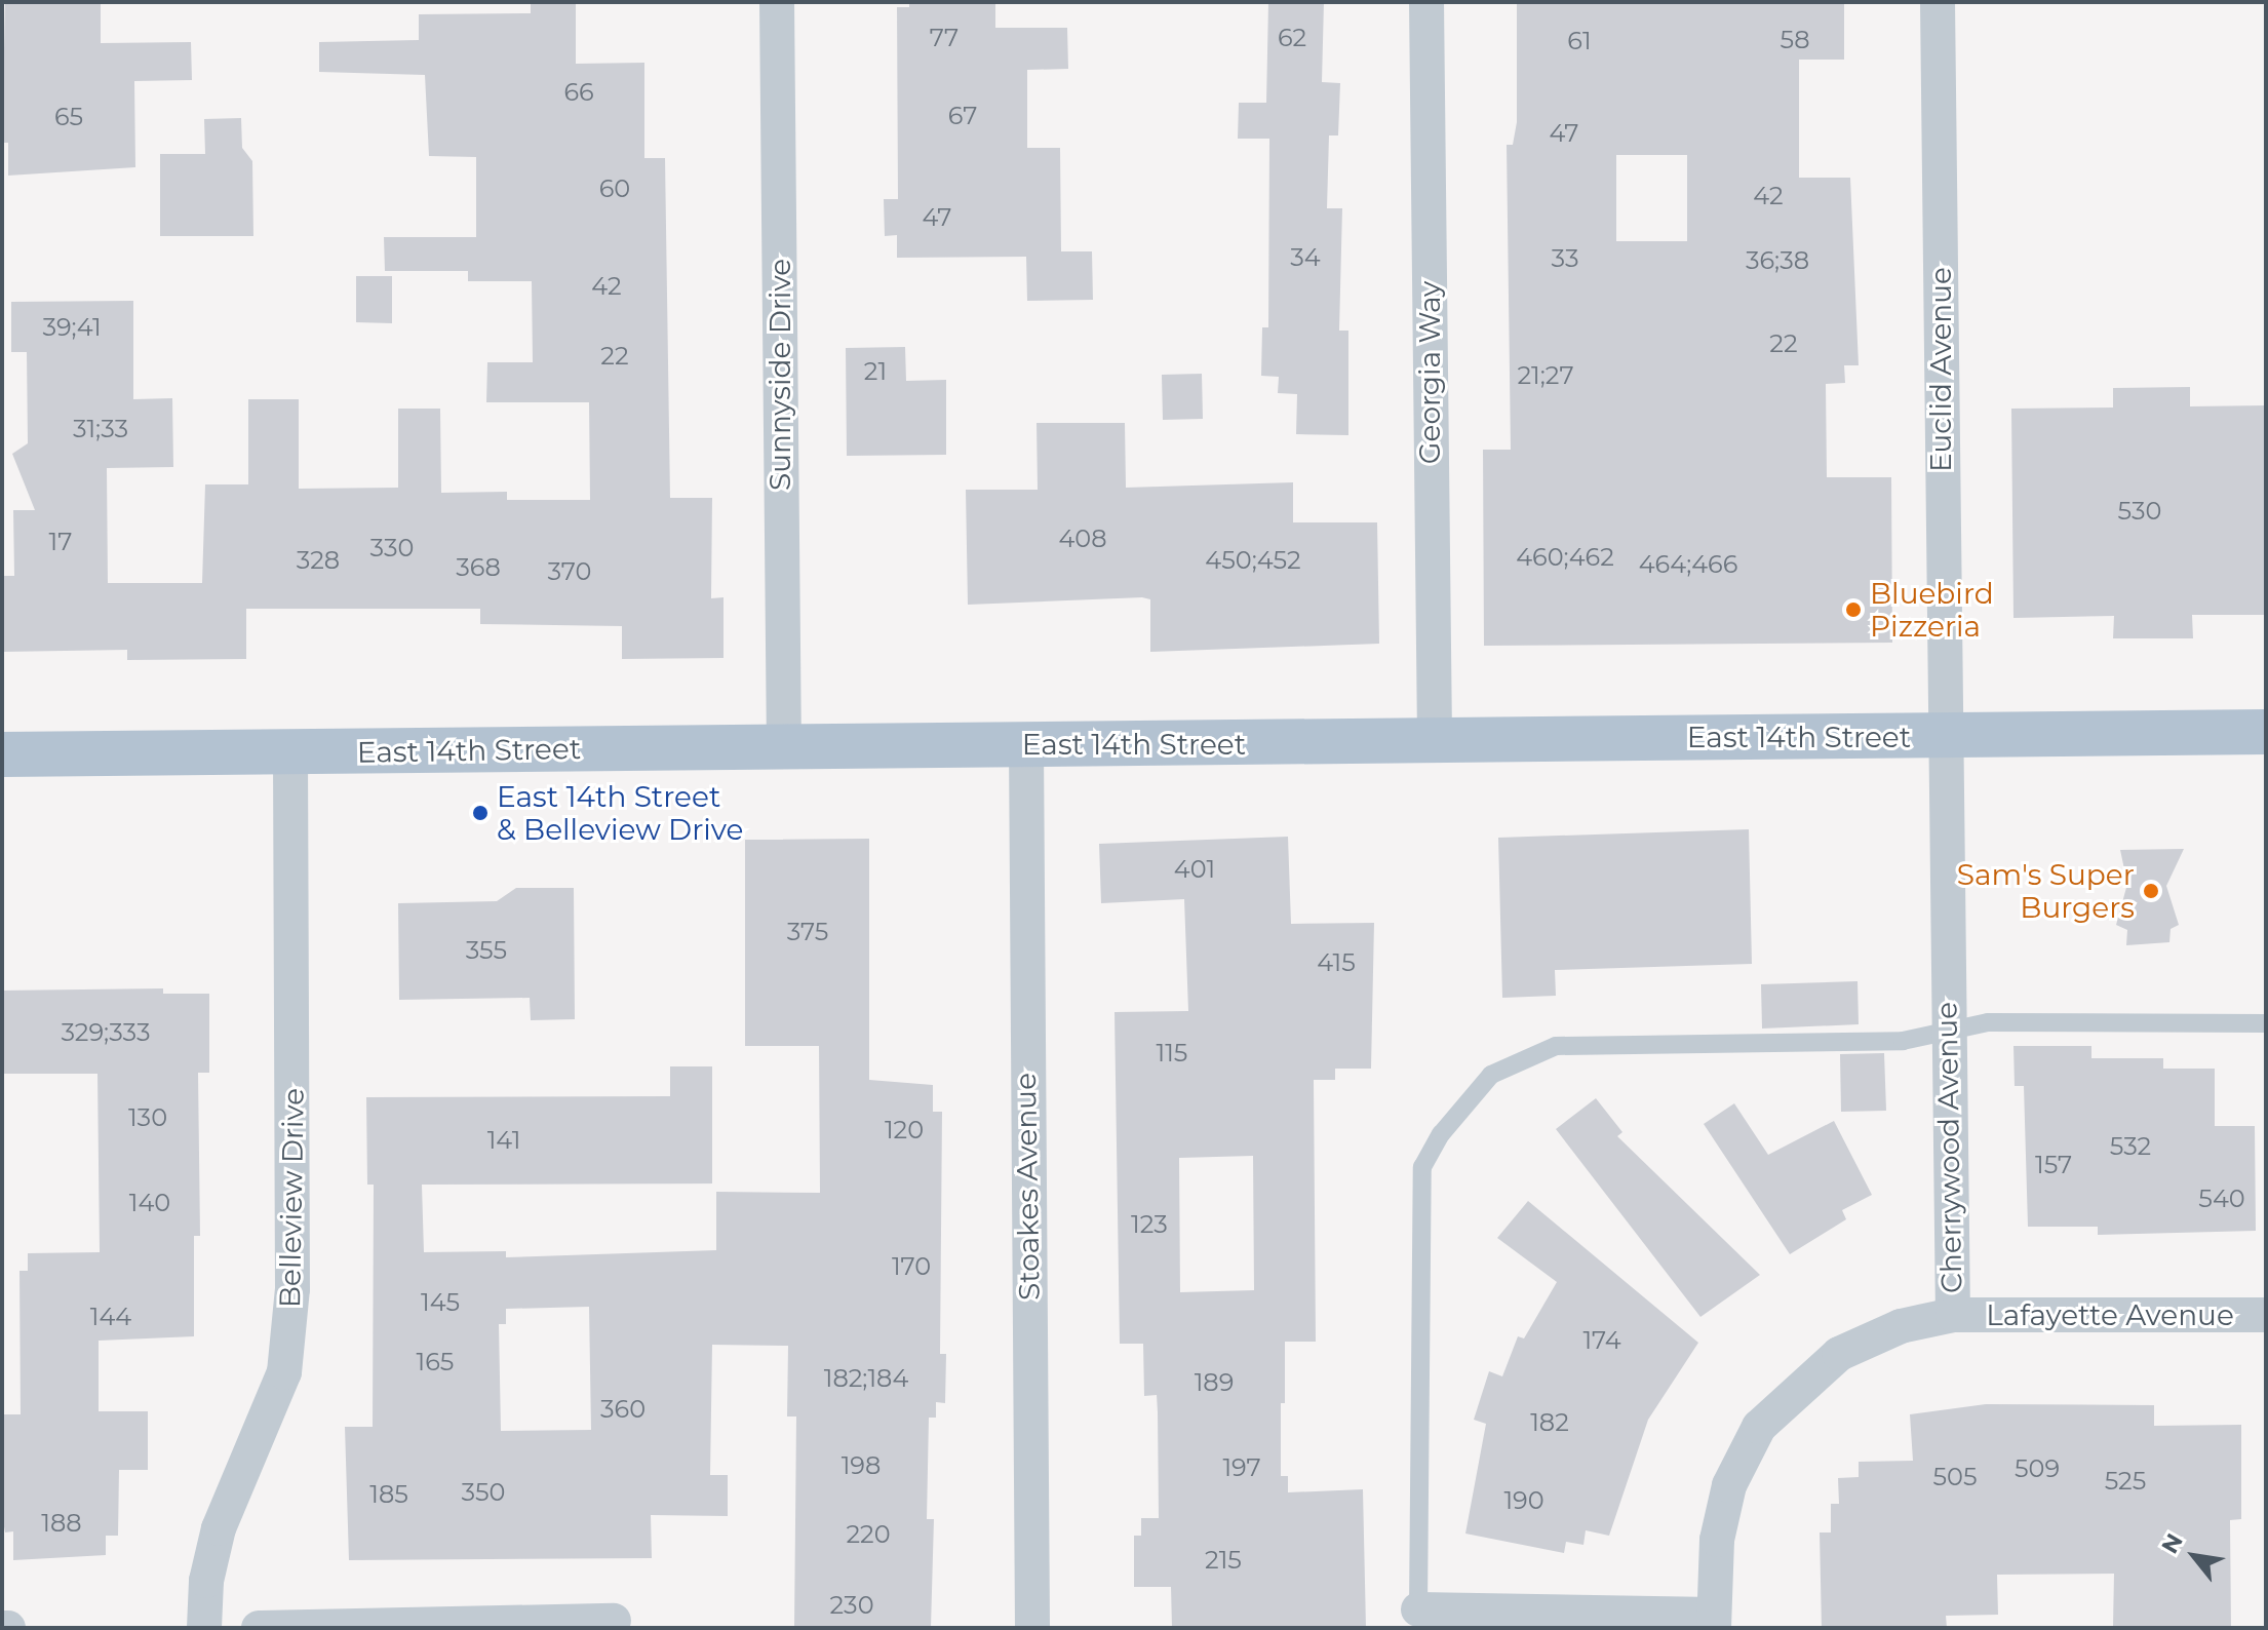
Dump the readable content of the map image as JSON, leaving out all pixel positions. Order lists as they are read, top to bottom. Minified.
{"streets":{"main road":["East 14th Street"],"street":["Euclid Avenue","Georgia Way","Sunnyside Drive","Cherrywood Avenue","Stoakes Avenue","Belleview Drive","Lafayette Avenue"]},"crossings":[["Euclid Avenue","East 14th Street"],["Euclid Avenue","Cherrywood Avenue"],["Georgia Way","East 14th Street"],["Sunnyside Drive","East 14th Street"],["East 14th Street","Cherrywood Avenue"],["East 14th Street","Stoakes Avenue"],["East 14th Street","Belleview Drive"],["Cherrywood Avenue","Lafayette Avenue"]],"places":["Bluebird Pizzeria","East 14th Street & Belleview Drive","Sam's Super Burgers"],"house_numbers":["77","62","58","61","66","67","65","47","60","42","47","34","33","36;38","42","39;41","22","22","21","21;27","31;33","530","408","17","330","460;462","328","450;452","464;466","368","370","401","375","355","415","329;333","115","130","120","141","532","157","540","140","123","170","145","144","174","165","182;184","189","360","182","198","197","509","505","525","350","185","190","188","220","215","230"],"north":"top left"}
